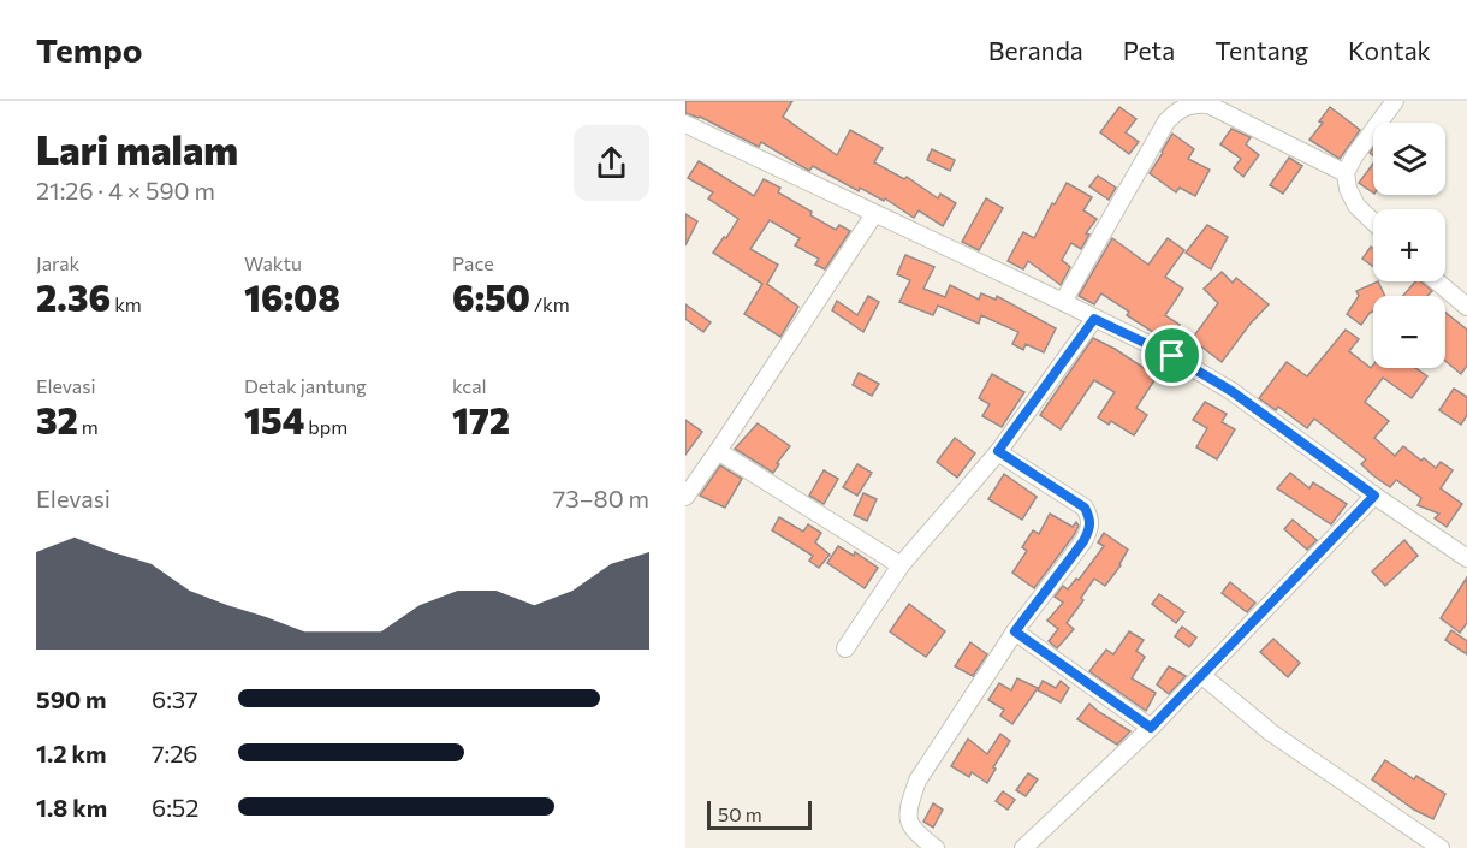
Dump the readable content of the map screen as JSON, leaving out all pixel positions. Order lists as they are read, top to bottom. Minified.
{"scale_bar":"50 m","page":{"header":"Tempo","nav":["Beranda","Peta","Tentang","Kontak"],"heading":["Lari malam","21:26 · 4 × 590 m"],"map_buttons":["+","−"],"stats":[["Jarak","2.36 km"],["Waktu","16:08"],["Pace","6:50 /km"],["Elevasi","32 m"],["Detak jantung","154 bpm"],["kcal","172"]],"chart":["Elevasi","73–80 m"],"list":[{"name":"590 m","note":"6:37"},{"name":"1.2 km","note":"7:26"},{"name":"1.8 km","note":"6:52"}],"scale":"50 m"}}
